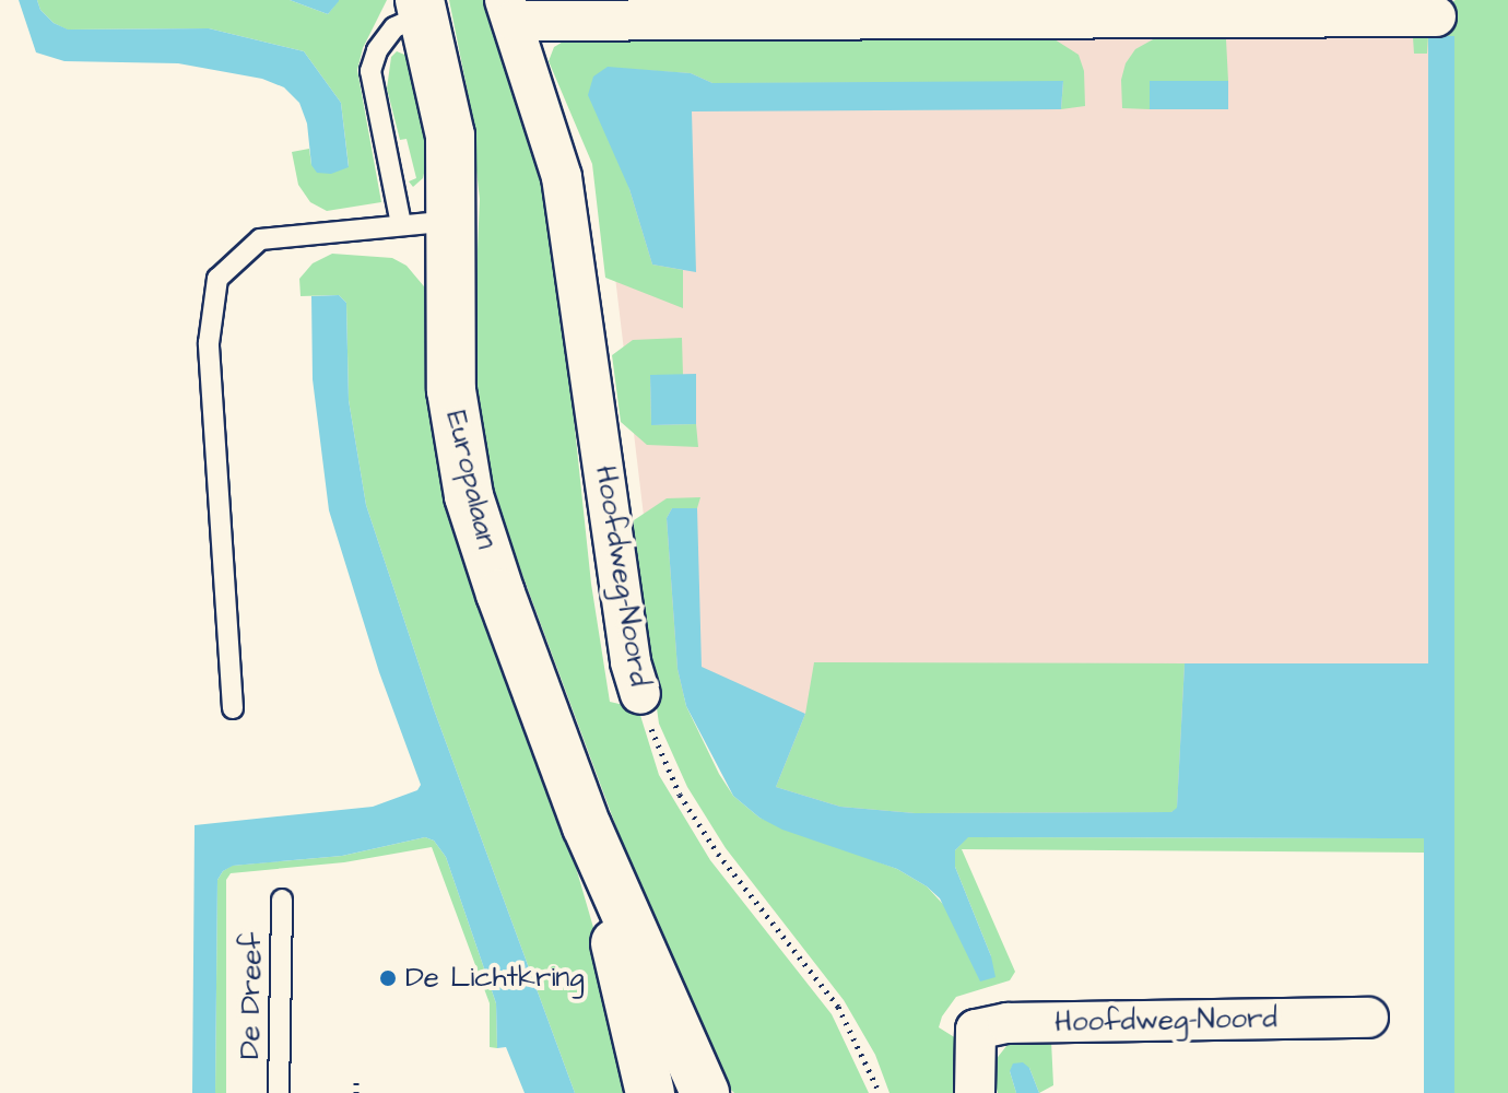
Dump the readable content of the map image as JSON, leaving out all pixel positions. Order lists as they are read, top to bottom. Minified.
{"streets":{"main road":["Europalaan"],"street":["Hoofdweg-Noord"],"lane":["De Dreef"]},"places":["De Lichtkring"]}
